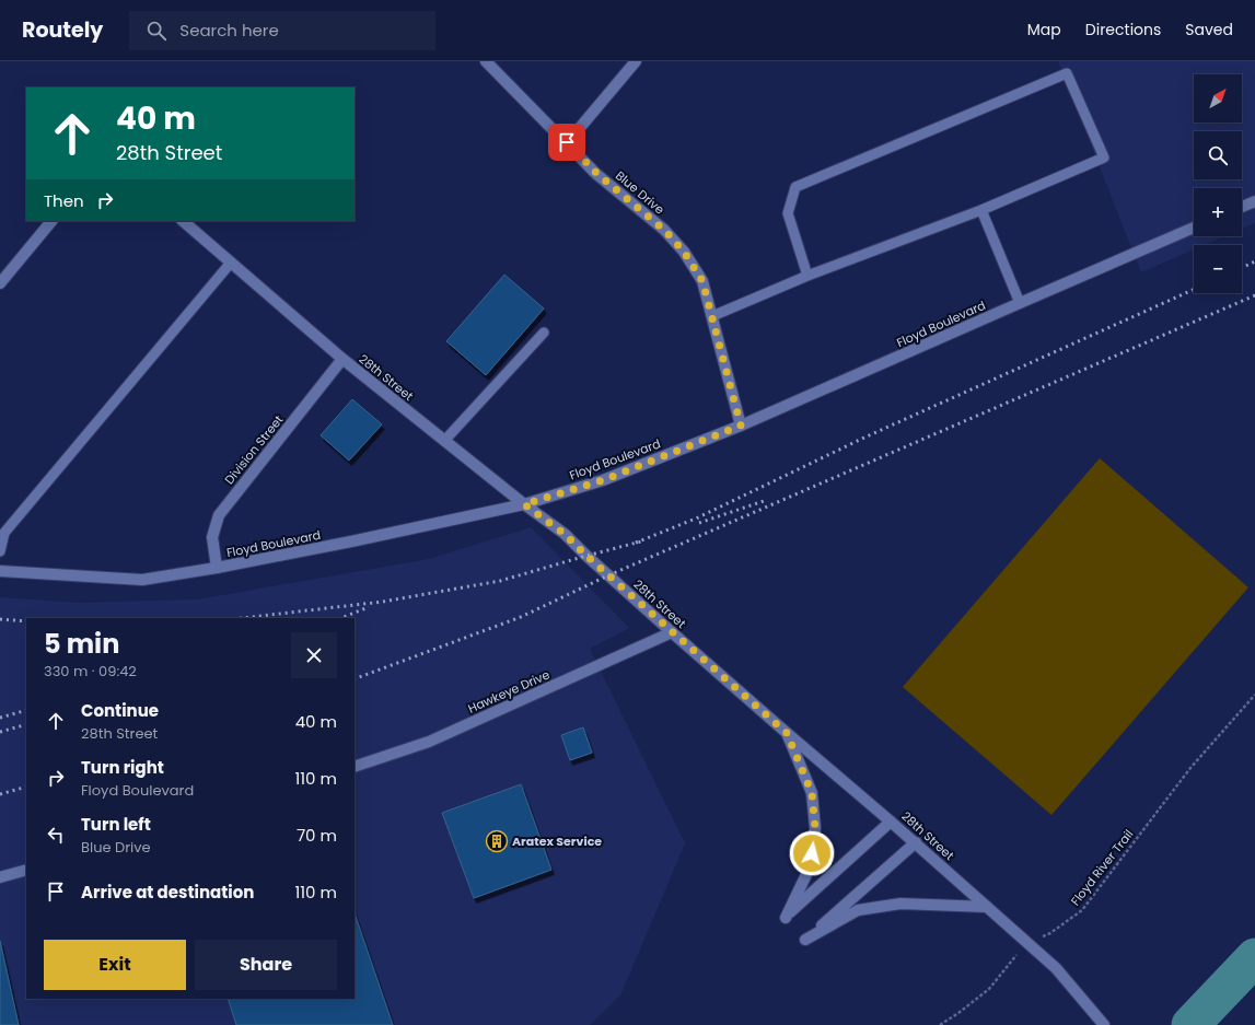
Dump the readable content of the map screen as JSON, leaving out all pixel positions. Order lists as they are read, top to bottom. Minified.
{"streets":{"street":["Blue Drive","Floyd Boulevard","28th Street","Division Street","Hawkeye Drive"],"path":["Floyd River Trail"]},"crossings":[["Blue Drive","Floyd Boulevard"],["Floyd Boulevard","28th Street"],["Floyd Boulevard","Division Street"],["28th Street","Division Street"],["28th Street","Hawkeye Drive"],["28th Street","Floyd River Trail"]],"places":{"building":["Aratex Service"]},"north":"top right","page":{"header":"Routely","search":"Search here","nav":["Map","Directions","Saved"],"map_buttons":["+","−"],"turn":["40 m","28th Street"],"then":"Then","heading":["5 min","330 m · 09:42"],"list":[{"name":"Continue","note":"28th Street","value":"40 m"},{"name":"Turn right","note":"Floyd Boulevard","value":"110 m"},{"name":"Turn left","note":"Blue Drive","value":"70 m"},{"name":"Arrive at destination","value":"110 m"}],"buttons":["Exit","Share"]}}
